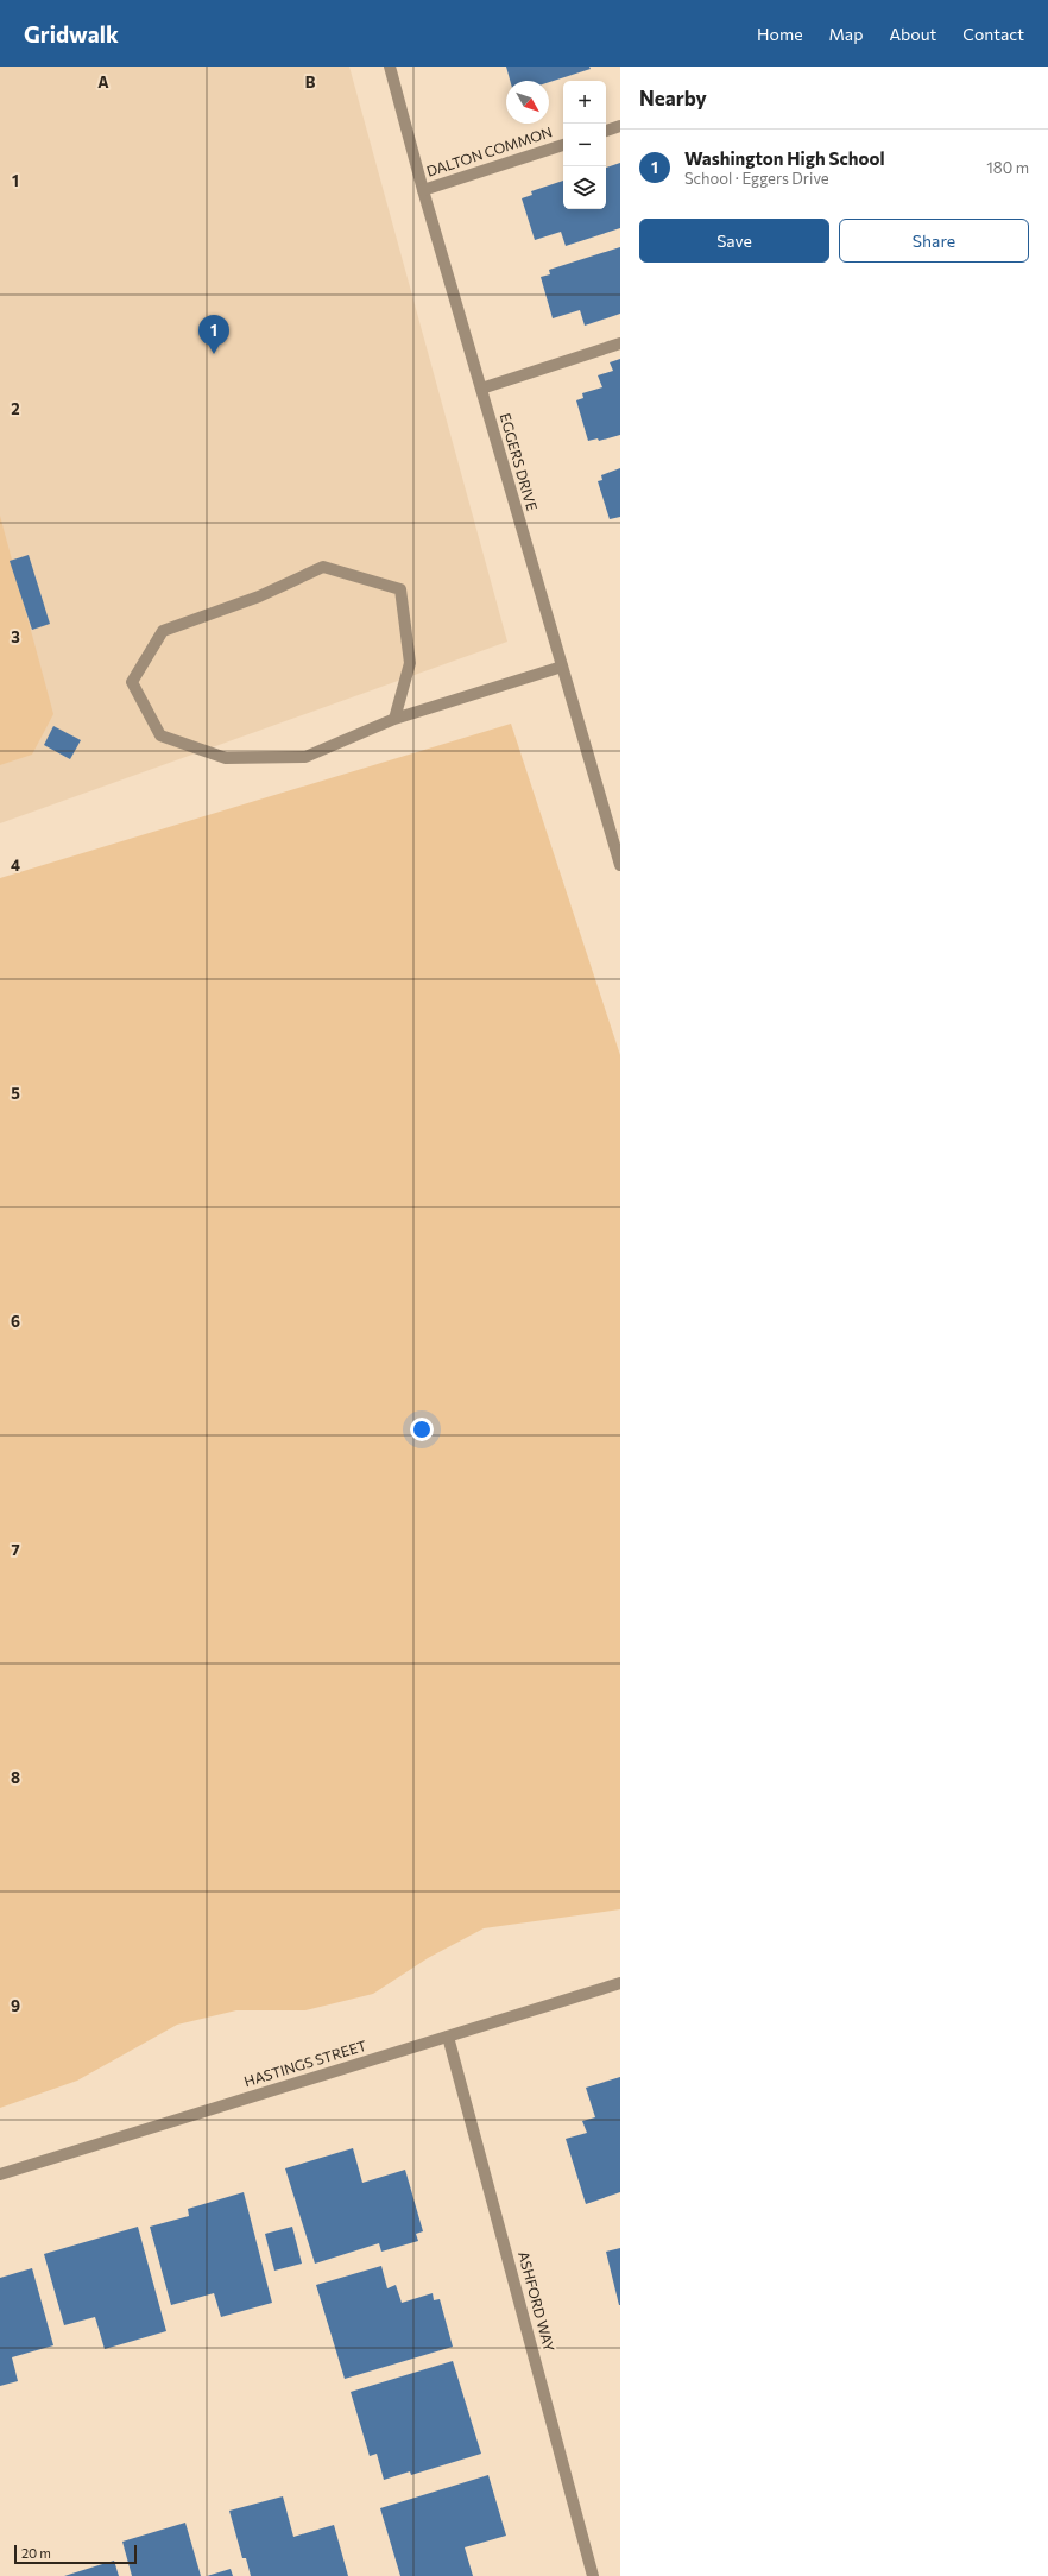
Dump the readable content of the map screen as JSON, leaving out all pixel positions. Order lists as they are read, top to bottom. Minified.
{"streets":{"street":["DALTON COMMON","EGGERS DRIVE","HASTINGS STREET","ASHFORD WAY"]},"crossings":[["DALTON COMMON","EGGERS DRIVE"],["HASTINGS STREET","ASHFORD WAY"]],"scale_bar":"20 m","north":"bottom right","page":{"header":"Gridwalk","nav":["Home","Map","About","Contact"],"heading":"Nearby","map_buttons":["+","−"],"list":[{"mark":"1","name":"Washington High School","note":"School · Eggers Drive","value":"180 m"}],"buttons":["Save","Share"],"pins":"1","scale":"20 m"},"grid":{"columns":["A","B"],"rows":["1","2","3","4","5","6","7","8","9"]}}
